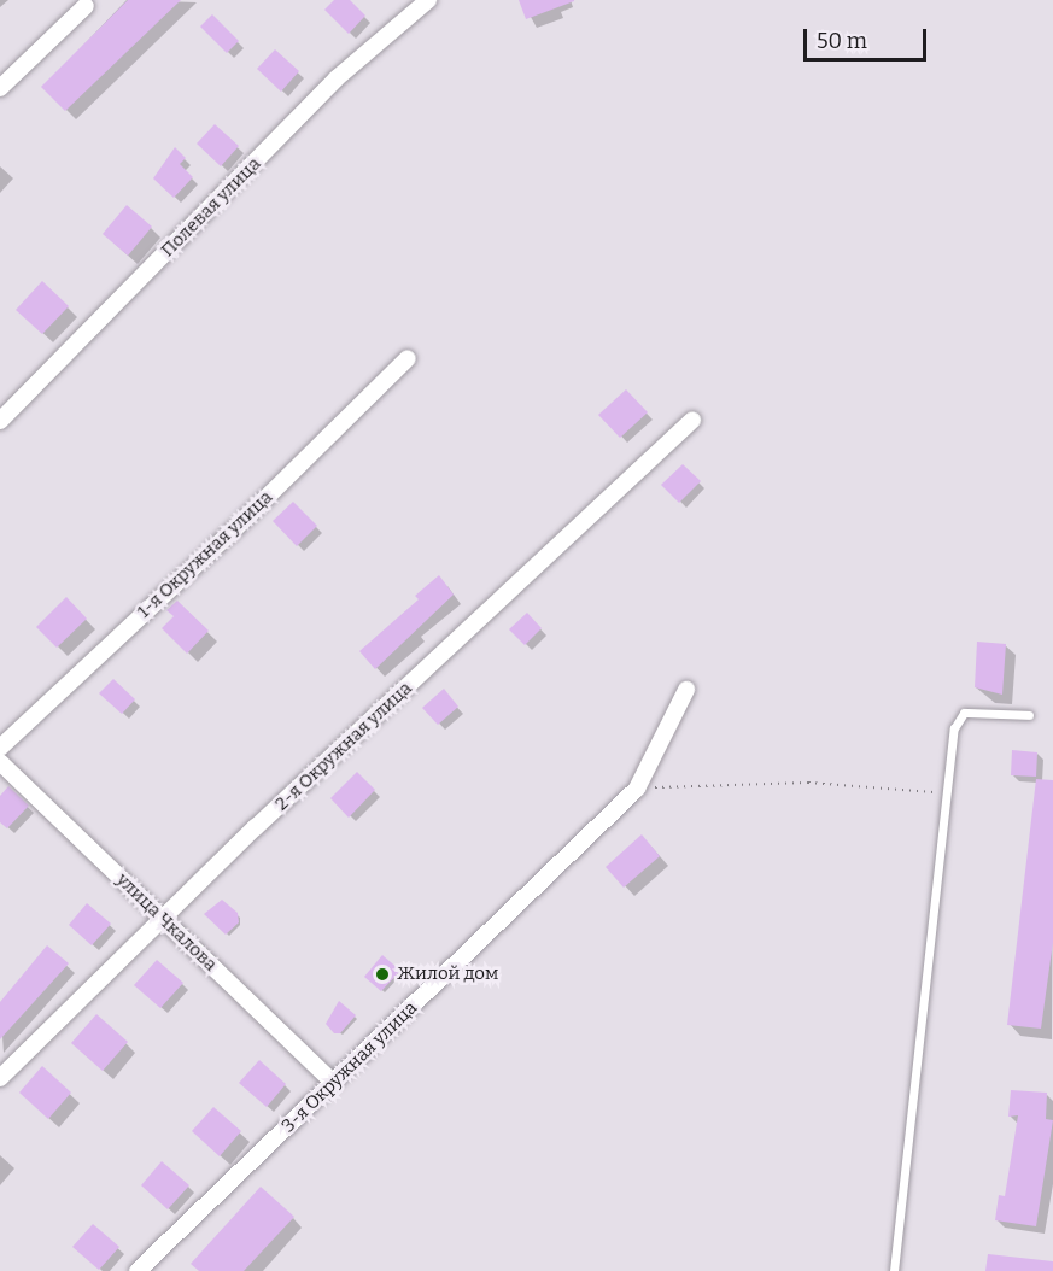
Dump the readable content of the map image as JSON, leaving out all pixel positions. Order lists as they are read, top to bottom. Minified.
{"streets":{"street":["Полевая улица","1-я Окружная улица","2-я Окружная улица","улица Чкалова","3-я Окружная улица"]},"crossings":[["2-я Окружная улица","улица Чкалова"],["улица Чкалова","3-я Окружная улица"]],"places":["Жилой дом"],"scale_bar":"50 m"}
